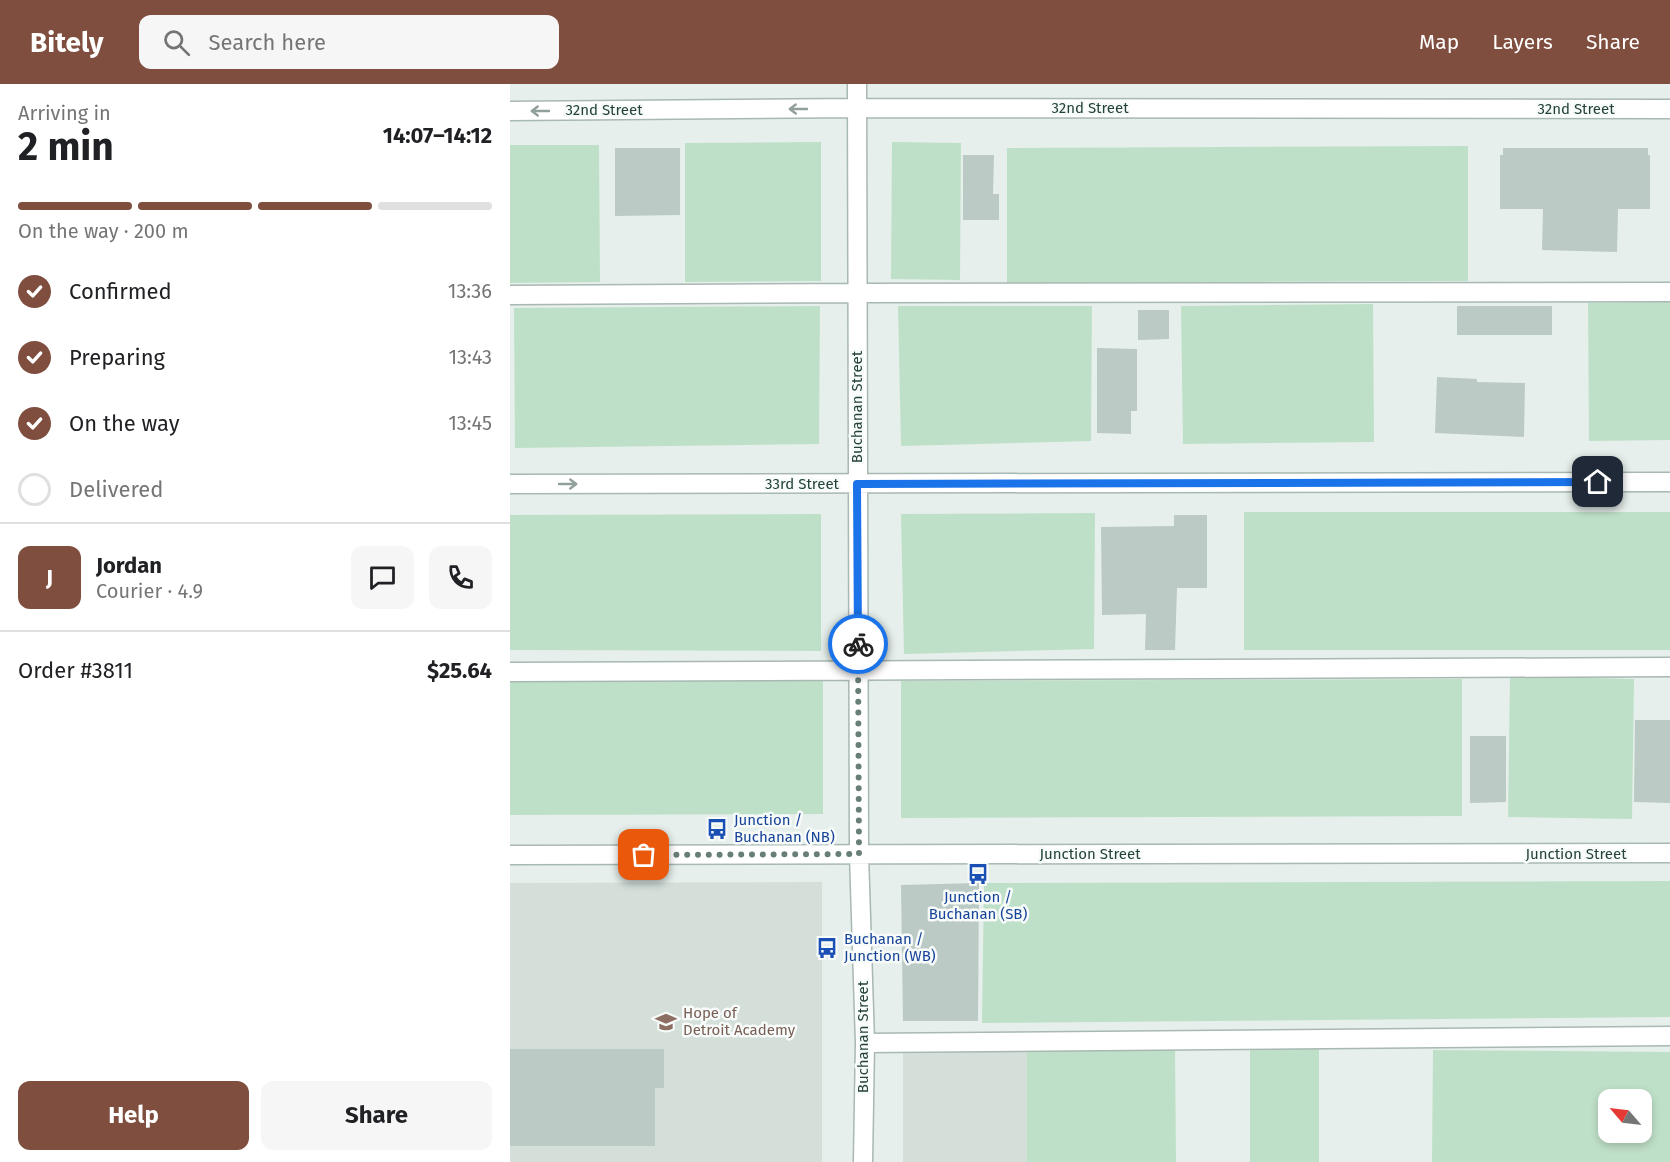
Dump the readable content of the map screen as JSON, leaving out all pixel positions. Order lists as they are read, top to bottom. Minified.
{"streets":{"street":["32nd Street","Buchanan Street","33rd Street","Junction Street"]},"crossings":[["32nd Street","Buchanan Street"],["Buchanan Street","33rd Street"],["Buchanan Street","Junction Street"]],"places":{"bus stop":["Junction / Buchanan (NB)","Junction / Buchanan (SB)","Buchanan / Junction (WB)"],"school or university":["Hope of Detroit Academy"]},"north":"top left","page":{"header":"Bitely","search":"Search here","nav":["Map","Layers","Share"],"heading":["2 min","Arriving in","14:07–14:12"],"panel":["Jordan","Courier · 4.9","Order #3811","$25.64"],"bar":"On the way · 200 m","list":[["Confirmed","13:36"],["Preparing","13:43"],["On the way","13:45"],"Delivered"],"round":"J","buttons":["Help","Share"]}}
